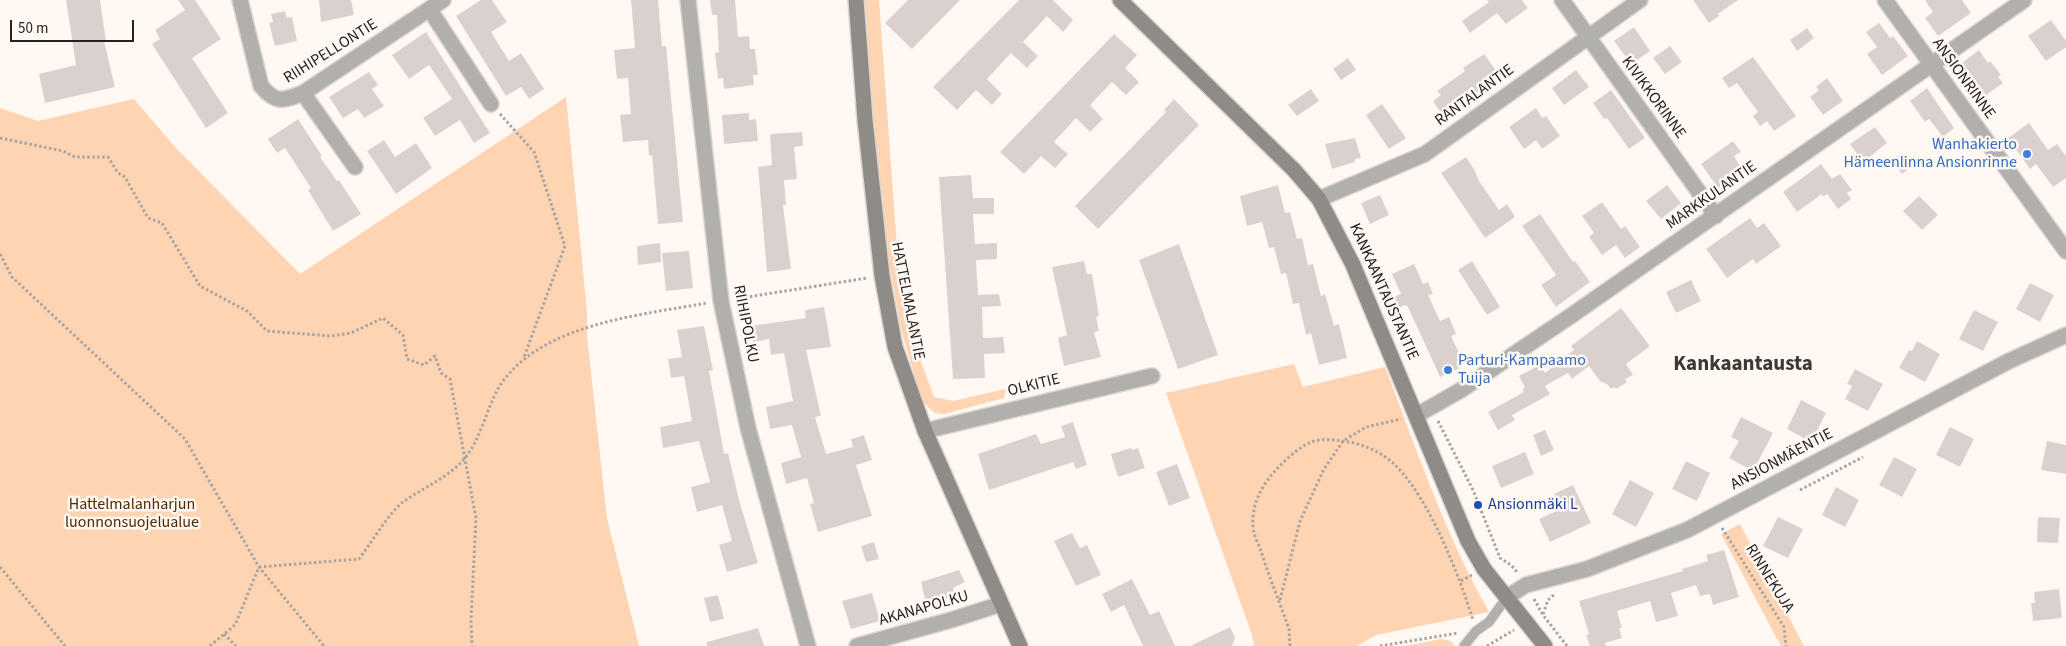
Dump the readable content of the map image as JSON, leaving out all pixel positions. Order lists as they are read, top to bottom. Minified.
{"streets":{"street":["RIIHIPELLONTIE","ANSIONRINNE","RANTALANTIE","KIVIKKORINNE","MARKKULANTIE","KANKAANTAUSTANTIE","HATTELMALANTIE","RIIHIPOLKU","OLKITIE","ANSIONMÄENTIE","AKANAPOLKU"],"path":["RINNEKUJA"]},"crossings":[["ANSIONRINNE","MARKKULANTIE"],["RANTALANTIE","KIVIKKORINNE"],["RANTALANTIE","KANKAANTAUSTANTIE"],["KIVIKKORINNE","MARKKULANTIE"],["MARKKULANTIE","KANKAANTAUSTANTIE"],["KANKAANTAUSTANTIE","ANSIONMÄENTIE"],["HATTELMALANTIE","OLKITIE"],["HATTELMALANTIE","AKANAPOLKU"]],"districts":["Kankaantausta"],"parks":["Hattelmalanharjun luonnonsuojelualue"],"places":["Wanhakierto Hämeenlinna Ansionrinne","Parturi-Kampaamo Tuija","Ansionmäki L"],"scale_bar":"50 m"}
